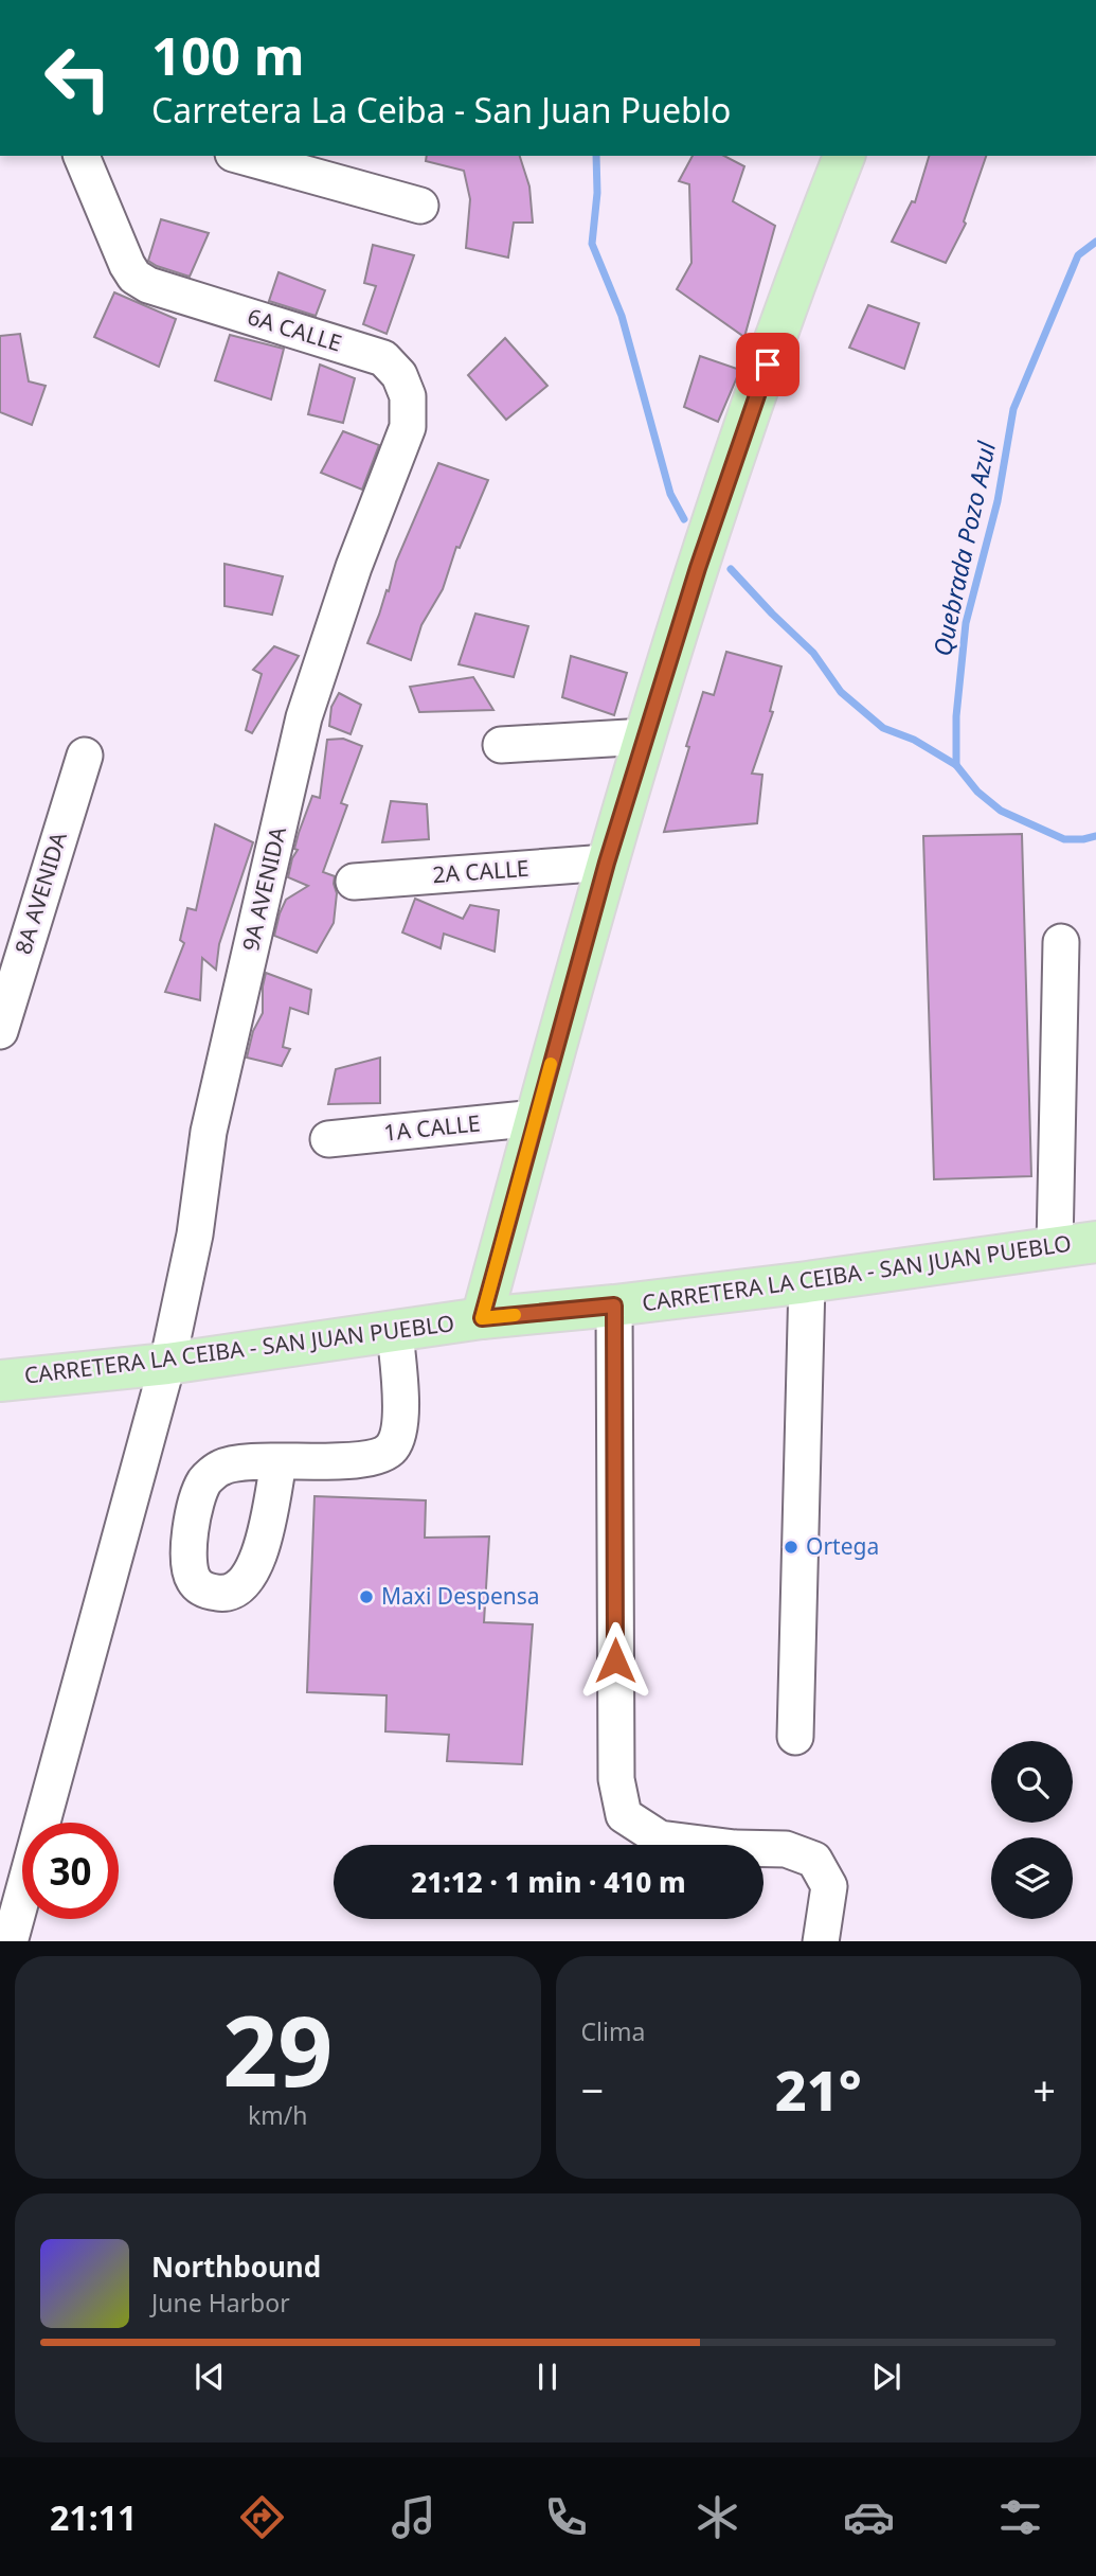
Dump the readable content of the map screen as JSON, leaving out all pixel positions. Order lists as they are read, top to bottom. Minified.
{"streets":{"main road":["CARRETERA LA CEIBA - SAN JUAN PUEBLO"],"street":["6A CALLE","2A CALLE","9A AVENIDA","8A AVENIDA","1A CALLE"]},"crossings":[["6A CALLE","9A AVENIDA"],["9A AVENIDA","CARRETERA LA CEIBA - SAN JUAN PUEBLO"]],"water":["Quebrada Pozo Azul"],"places":["Ortega","Maxi Despensa"],"page":{"turn":["100 m","Carretera La Ceiba - San Juan Pueblo"],"limit":"30","trip":"21:12 · 1 min · 410 m","tile":[["29","km/h"],"Clima"],"heat":["−","21°","+"],"song":["Northbound","June Harbor"],"tabs":"21:11"}}
